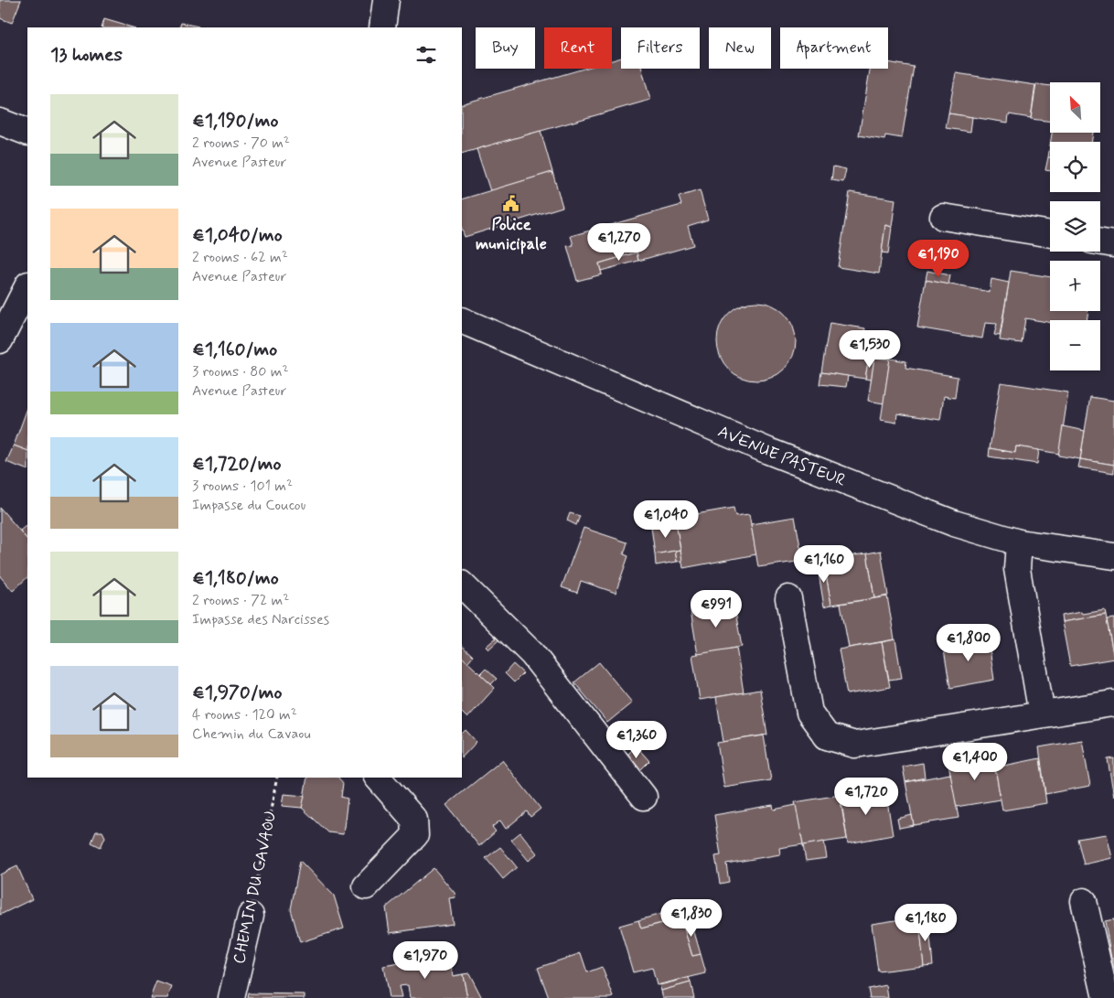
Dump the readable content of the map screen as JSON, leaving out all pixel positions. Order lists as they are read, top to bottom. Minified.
{"streets":{"street":["AVENUE PASTEUR","CHEMIN DU CAVAOU"]},"places":{"public building":["Police municipale"]},"north":"top left","page":{"chip":["Buy","Rent","Filters","New","Apartment"],"heading":"13 homes","map_buttons":["+","−"],"list":[{"name":"€1,190/mo","note":"2 rooms · 70 m² · Avenue Pasteur"},{"name":"€1,040/mo","note":"2 rooms · 62 m² · Avenue Pasteur"},{"name":"€1,160/mo","note":"3 rooms · 80 m² · Avenue Pasteur"},{"name":"€1,720/mo","note":"3 rooms · 101 m² · Impasse du Coucou"},{"name":"€1,180/mo","note":"2 rooms · 72 m² · Impasse des Narcisses"},{"name":"€1,970/mo","note":"4 rooms · 120 m² · Chemin du Cavaou"}],"price":["€1,270","€1,190","€1,530","€1,040","€1,160","€991","€1,800","€1,360","€1,400","€1,720","€1,830","€1,180","€1,970"]}}
